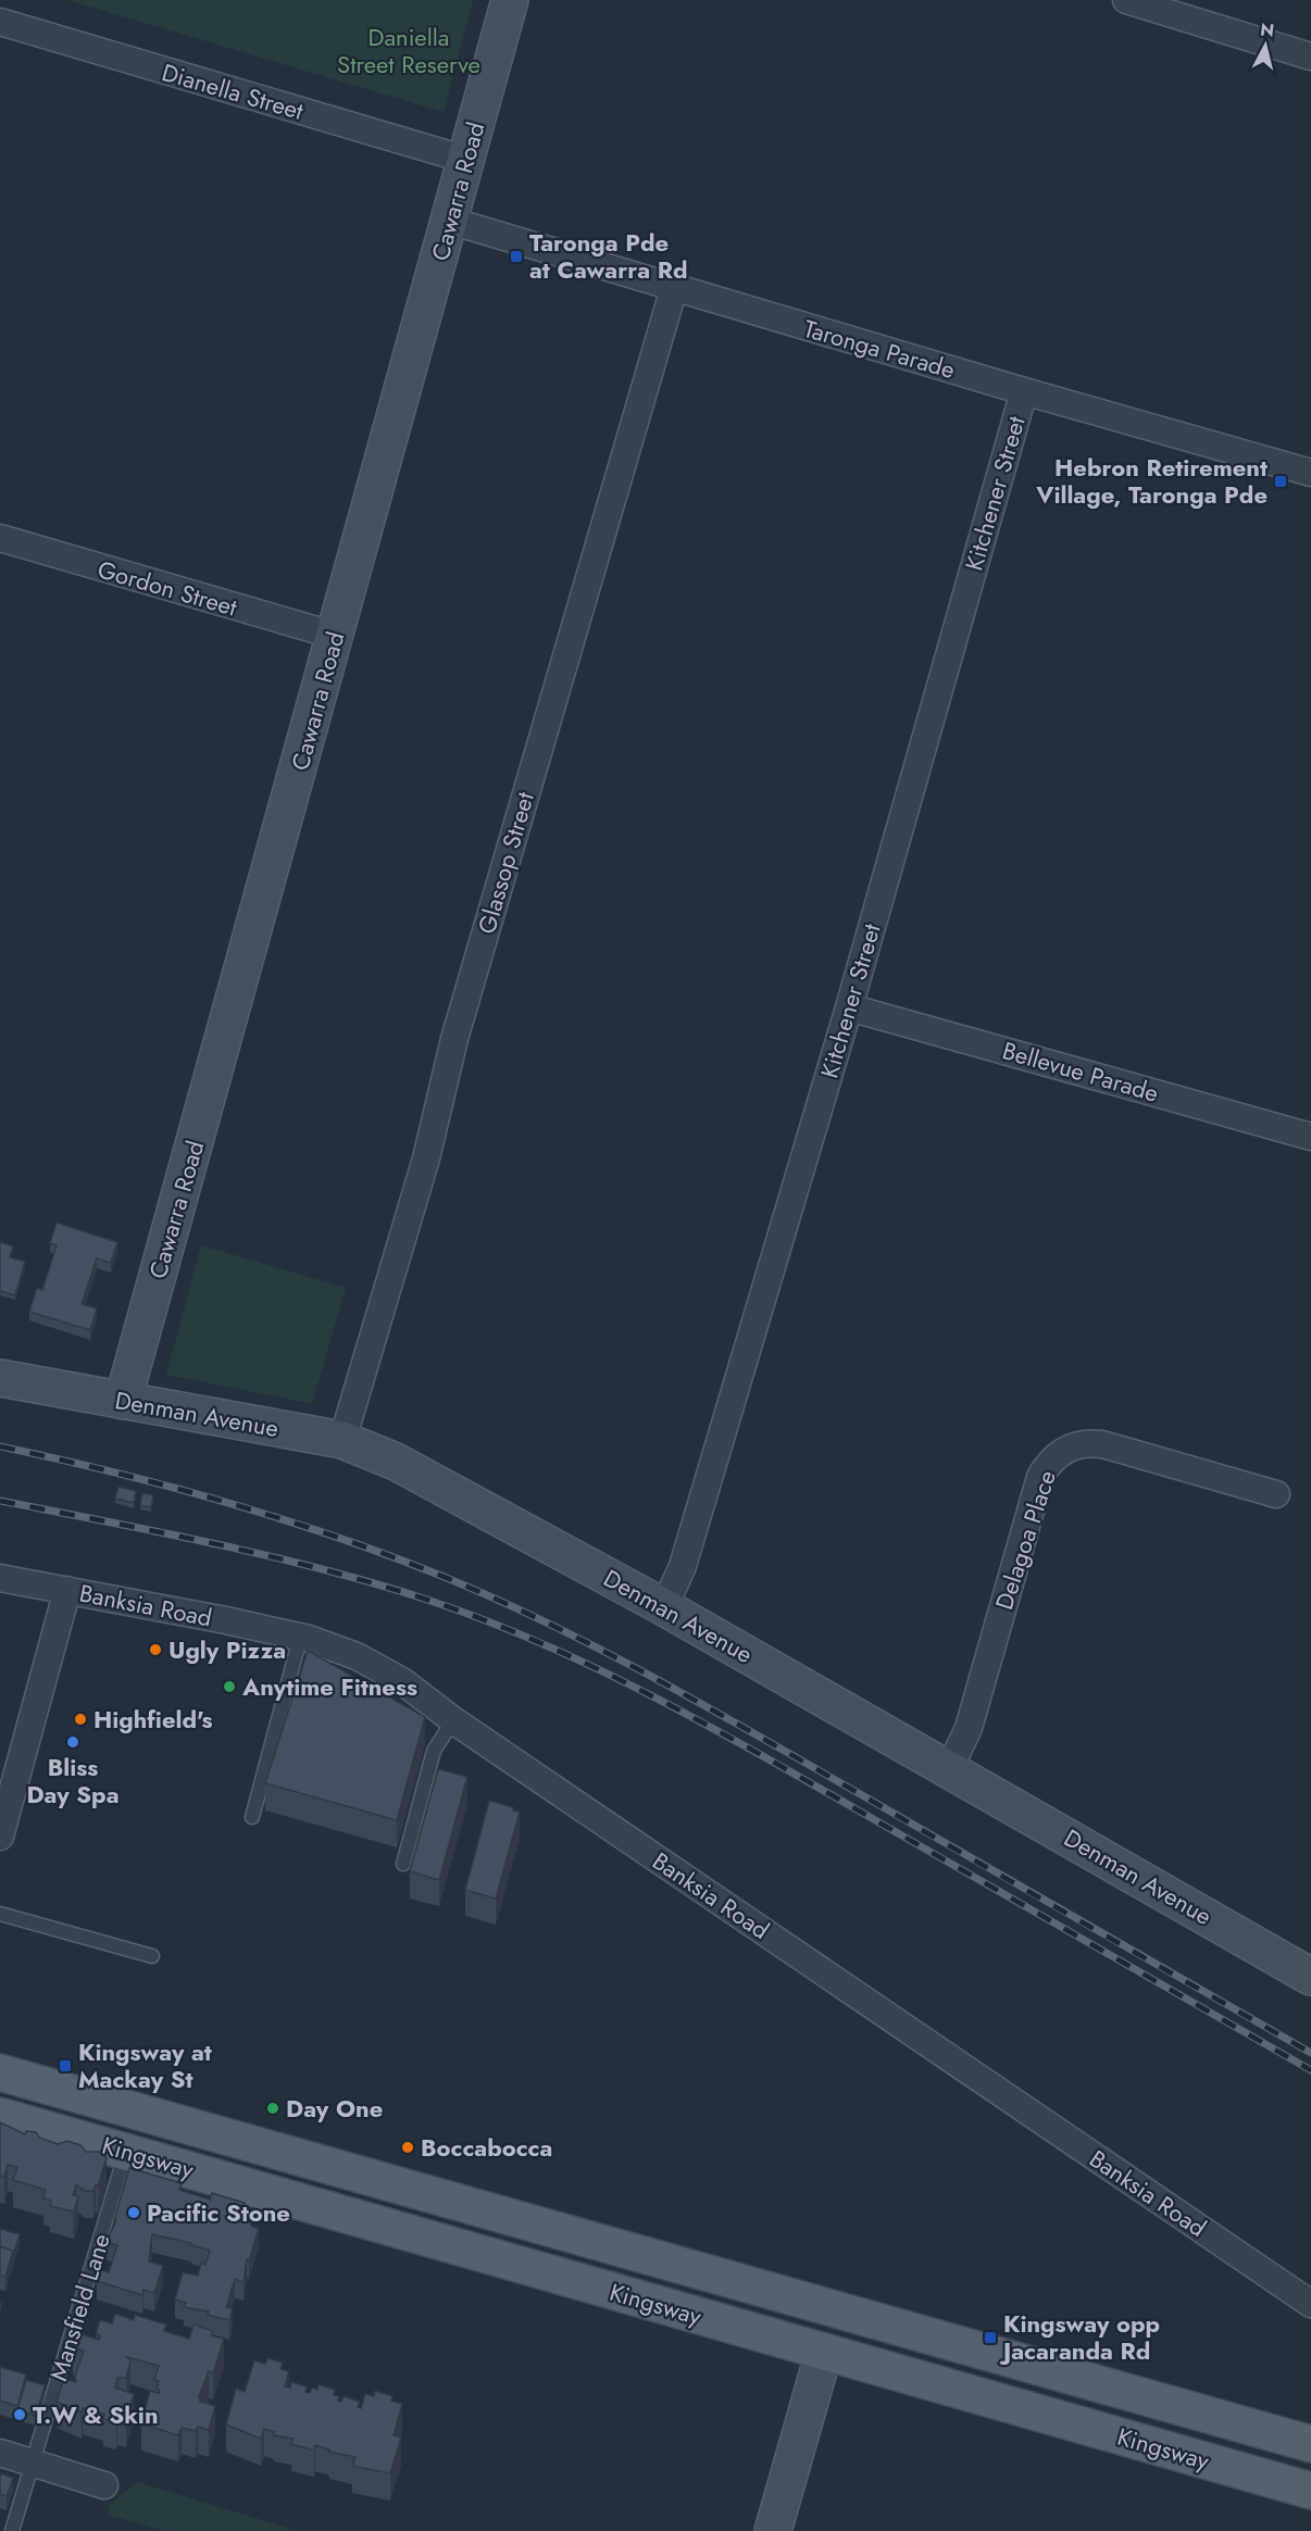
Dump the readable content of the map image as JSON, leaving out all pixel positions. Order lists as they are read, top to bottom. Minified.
{"streets":{"main road":["Kingsway"],"street":["Dianella Street","Cawarra Road","Taronga Parade","Kitchener Street","Gordon Street","Glassop Street","Bellevue Parade","Denman Avenue","Delagoa Place","Banksia Road"],"lane":["Mansfield Lane"]},"crossings":[["Dianella Street","Cawarra Road"],["Cawarra Road","Taronga Parade"],["Cawarra Road","Gordon Street"],["Cawarra Road","Denman Avenue"],["Taronga Parade","Kitchener Street"],["Taronga Parade","Glassop Street"],["Kitchener Street","Bellevue Parade"],["Kitchener Street","Denman Avenue"],["Glassop Street","Denman Avenue"],["Denman Avenue","Delagoa Place"],["Kingsway","Mansfield Lane"]],"parks":["Daniella Street Reserve"],"places":{"transit":["Taronga Pde at Cawarra Rd","Hebron Retirement Village, Taronga Pde","Kingsway at Mackay St","Kingsway opp Jacaranda Rd"],"other":["Ugly Pizza","Anytime Fitness","Highfield's","Bliss Day Spa","Day One","Boccabocca","Pacific Stone","T.W & Skin"]},"north":"top"}
